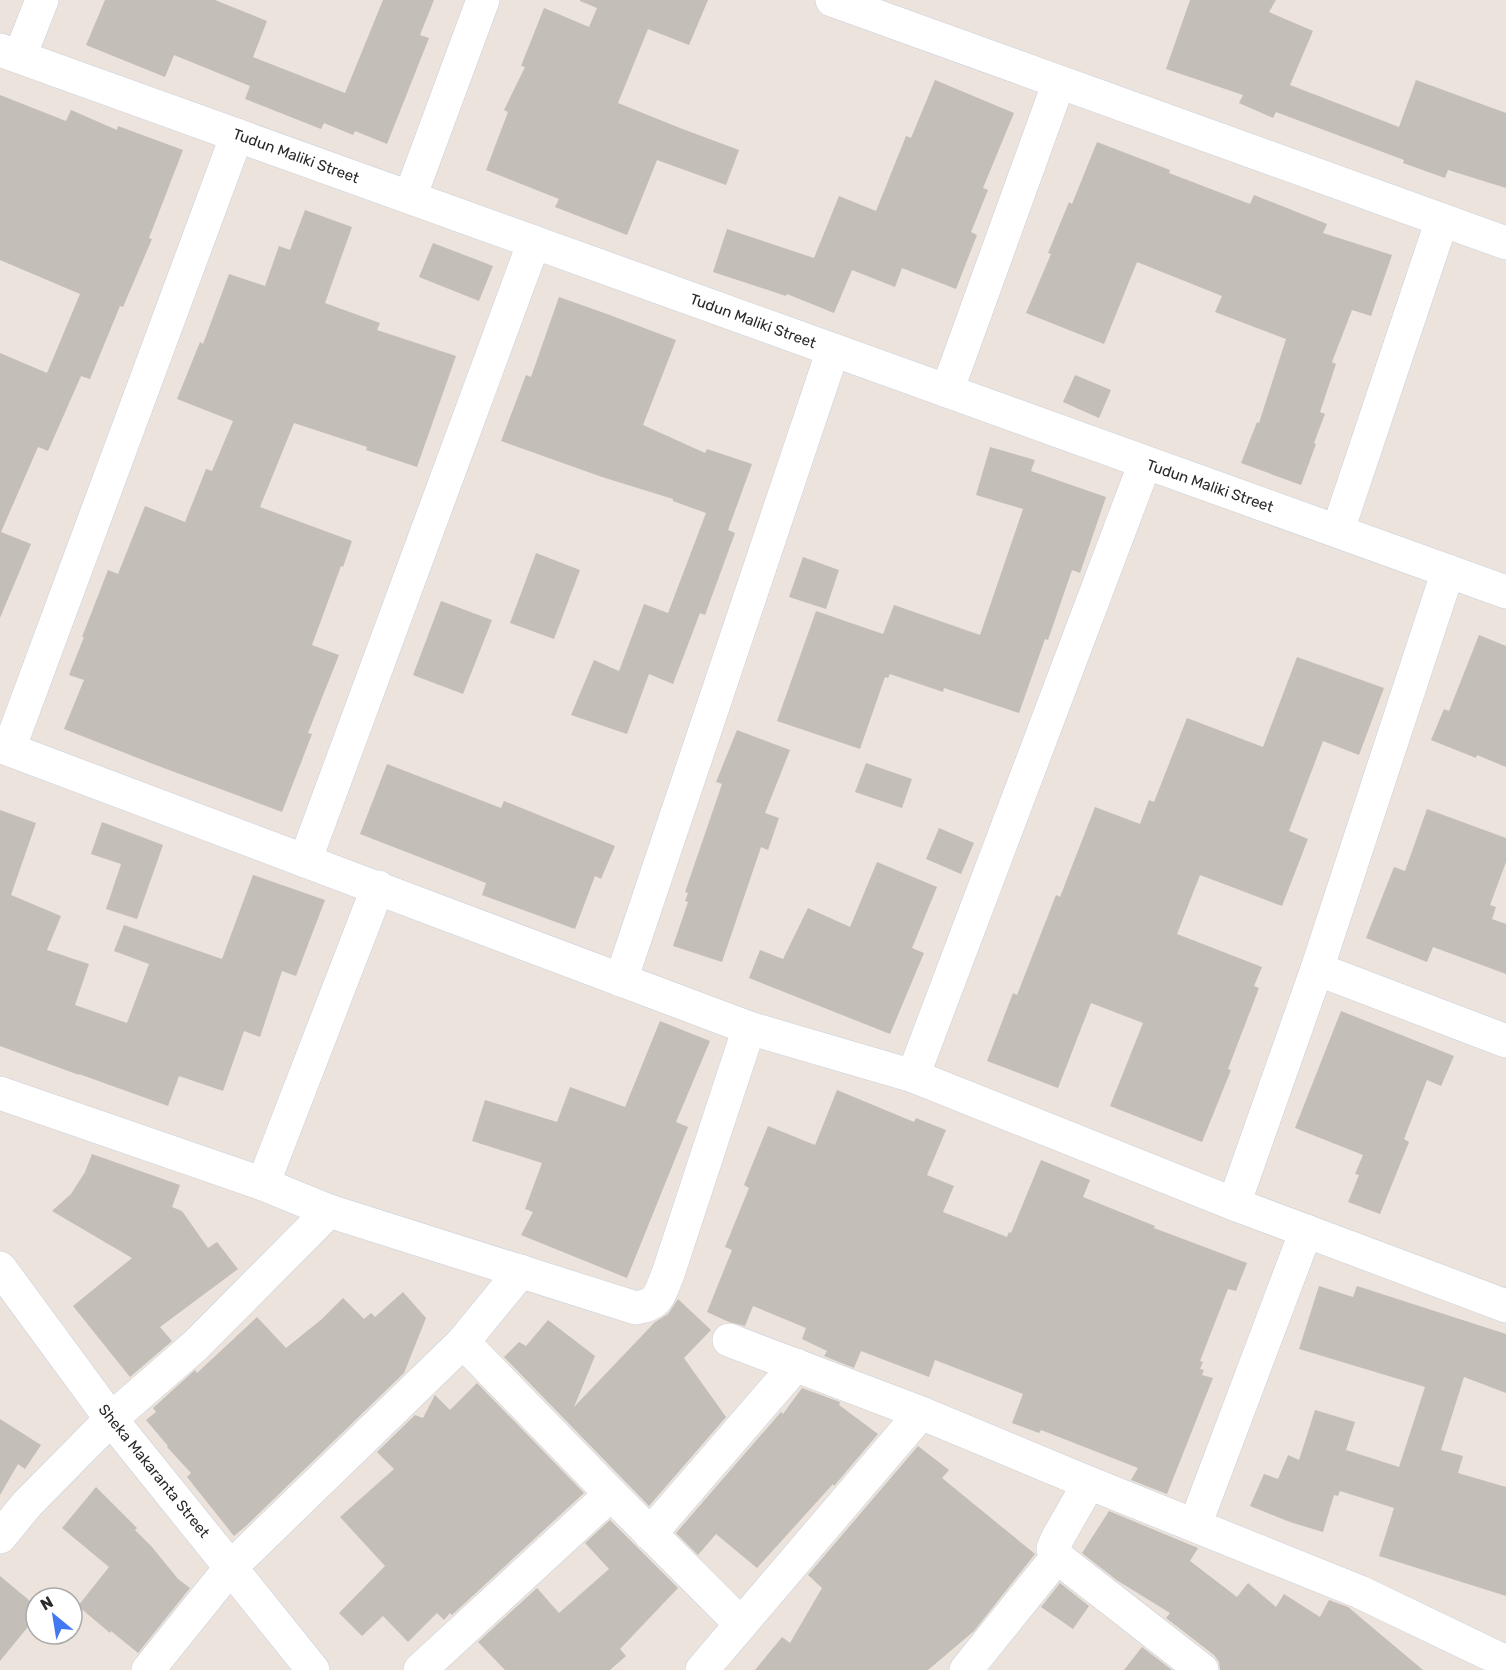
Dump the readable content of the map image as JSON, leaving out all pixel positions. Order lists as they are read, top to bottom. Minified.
{"streets":{"street":["Tudun Maliki Street","Sheka Makaranta Street"]},"north":"top left"}
